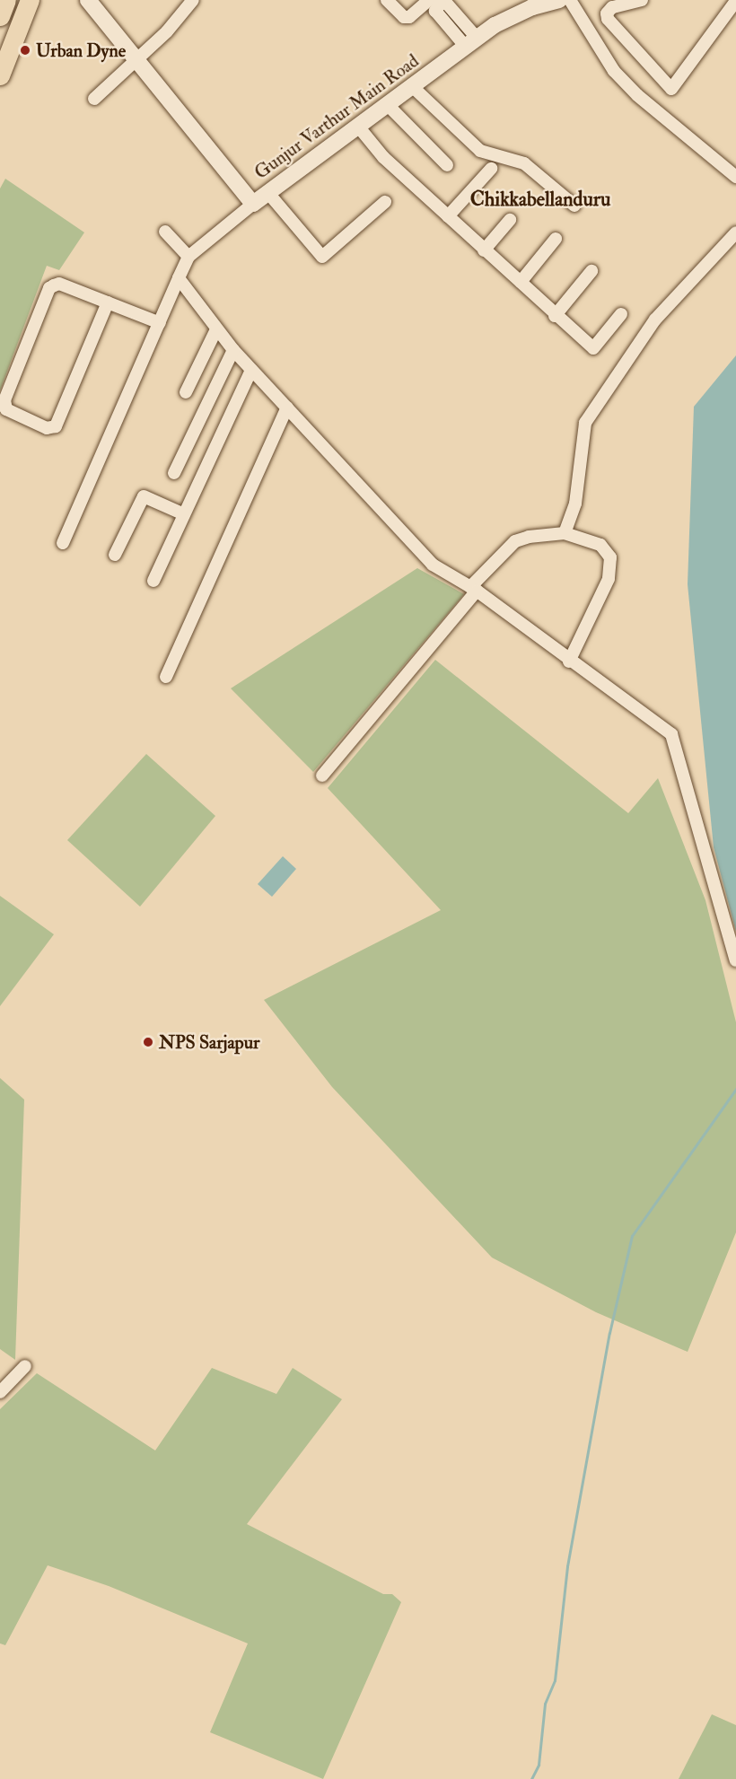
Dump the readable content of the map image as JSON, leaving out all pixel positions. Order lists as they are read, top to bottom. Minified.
{"streets":{"main road":["Gunjur Varthur Main Road"]},"districts":["Chikkabellanduru"],"places":["Urban Dyne","NPS Sarjapur"]}
